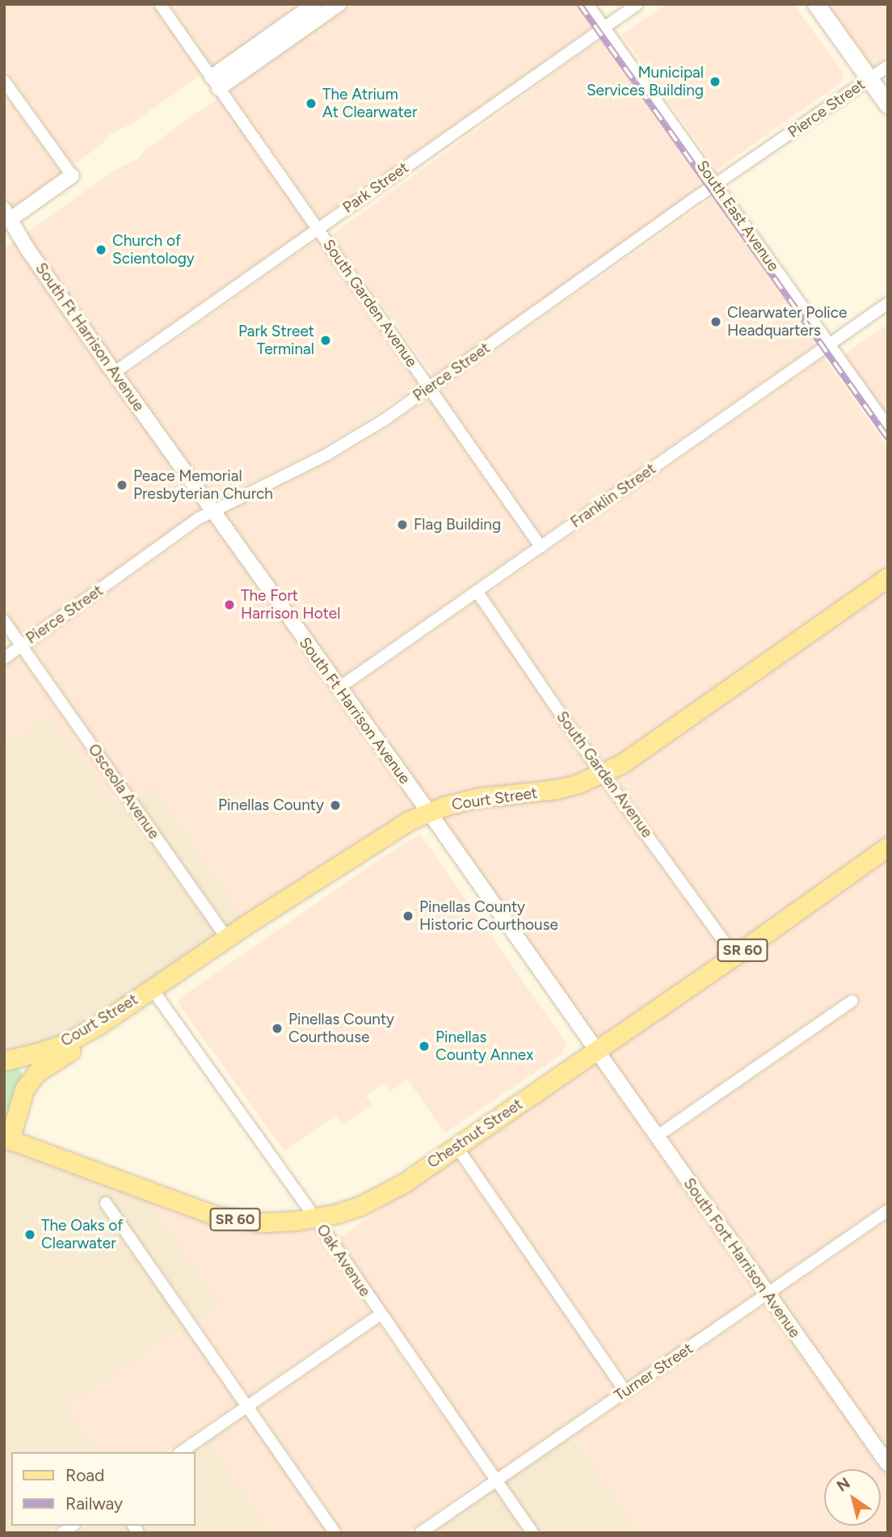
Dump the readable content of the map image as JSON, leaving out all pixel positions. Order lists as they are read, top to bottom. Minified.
{"streets":{"main road":["Court Street","SR 60","Chestnut Street"],"street":["Pierce Street","Park Street","South East Avenue","South Garden Avenue","South Ft Harrison Avenue","Franklin Street","Osceola Avenue","South Fort Harrison Avenue","Oak Avenue","Turner Street"]},"crossings":[["Pierce Street","South East Avenue"],["Pierce Street","South Garden Avenue"],["Pierce Street","South Ft Harrison Avenue"],["Pierce Street","Osceola Avenue"],["Park Street","South East Avenue"],["Park Street","South Garden Avenue"],["Park Street","South Ft Harrison Avenue"],["South East Avenue","Franklin Street"],["South Garden Avenue","Franklin Street"],["South Garden Avenue","Court Street"],["South Garden Avenue","Chestnut Street"],["South Ft Harrison Avenue","Franklin Street"],["South Ft Harrison Avenue","Court Street"],["South Ft Harrison Avenue","Chestnut Street"],["South Ft Harrison Avenue","South Fort Harrison Avenue"],["Osceola Avenue","Court Street"],["Court Street","Oak Avenue"],["Chestnut Street","South Fort Harrison Avenue"],["Chestnut Street","Oak Avenue"],["South Fort Harrison Avenue","Turner Street"],["Oak Avenue","Turner Street"]],"places":["Municipal Services Building","The Atrium At Clearwater","Church of Scientology","Clearwater Police Headquarters","Park Street Terminal","Peace Memorial Presbyterian Church","Flag Building","The Fort Harrison Hotel","Pinellas County","Pinellas County Historic Courthouse","Pinellas County Courthouse","Pinellas County Annex","The Oaks of Clearwater"],"legend":["Road","Railway"],"north":"top left"}
